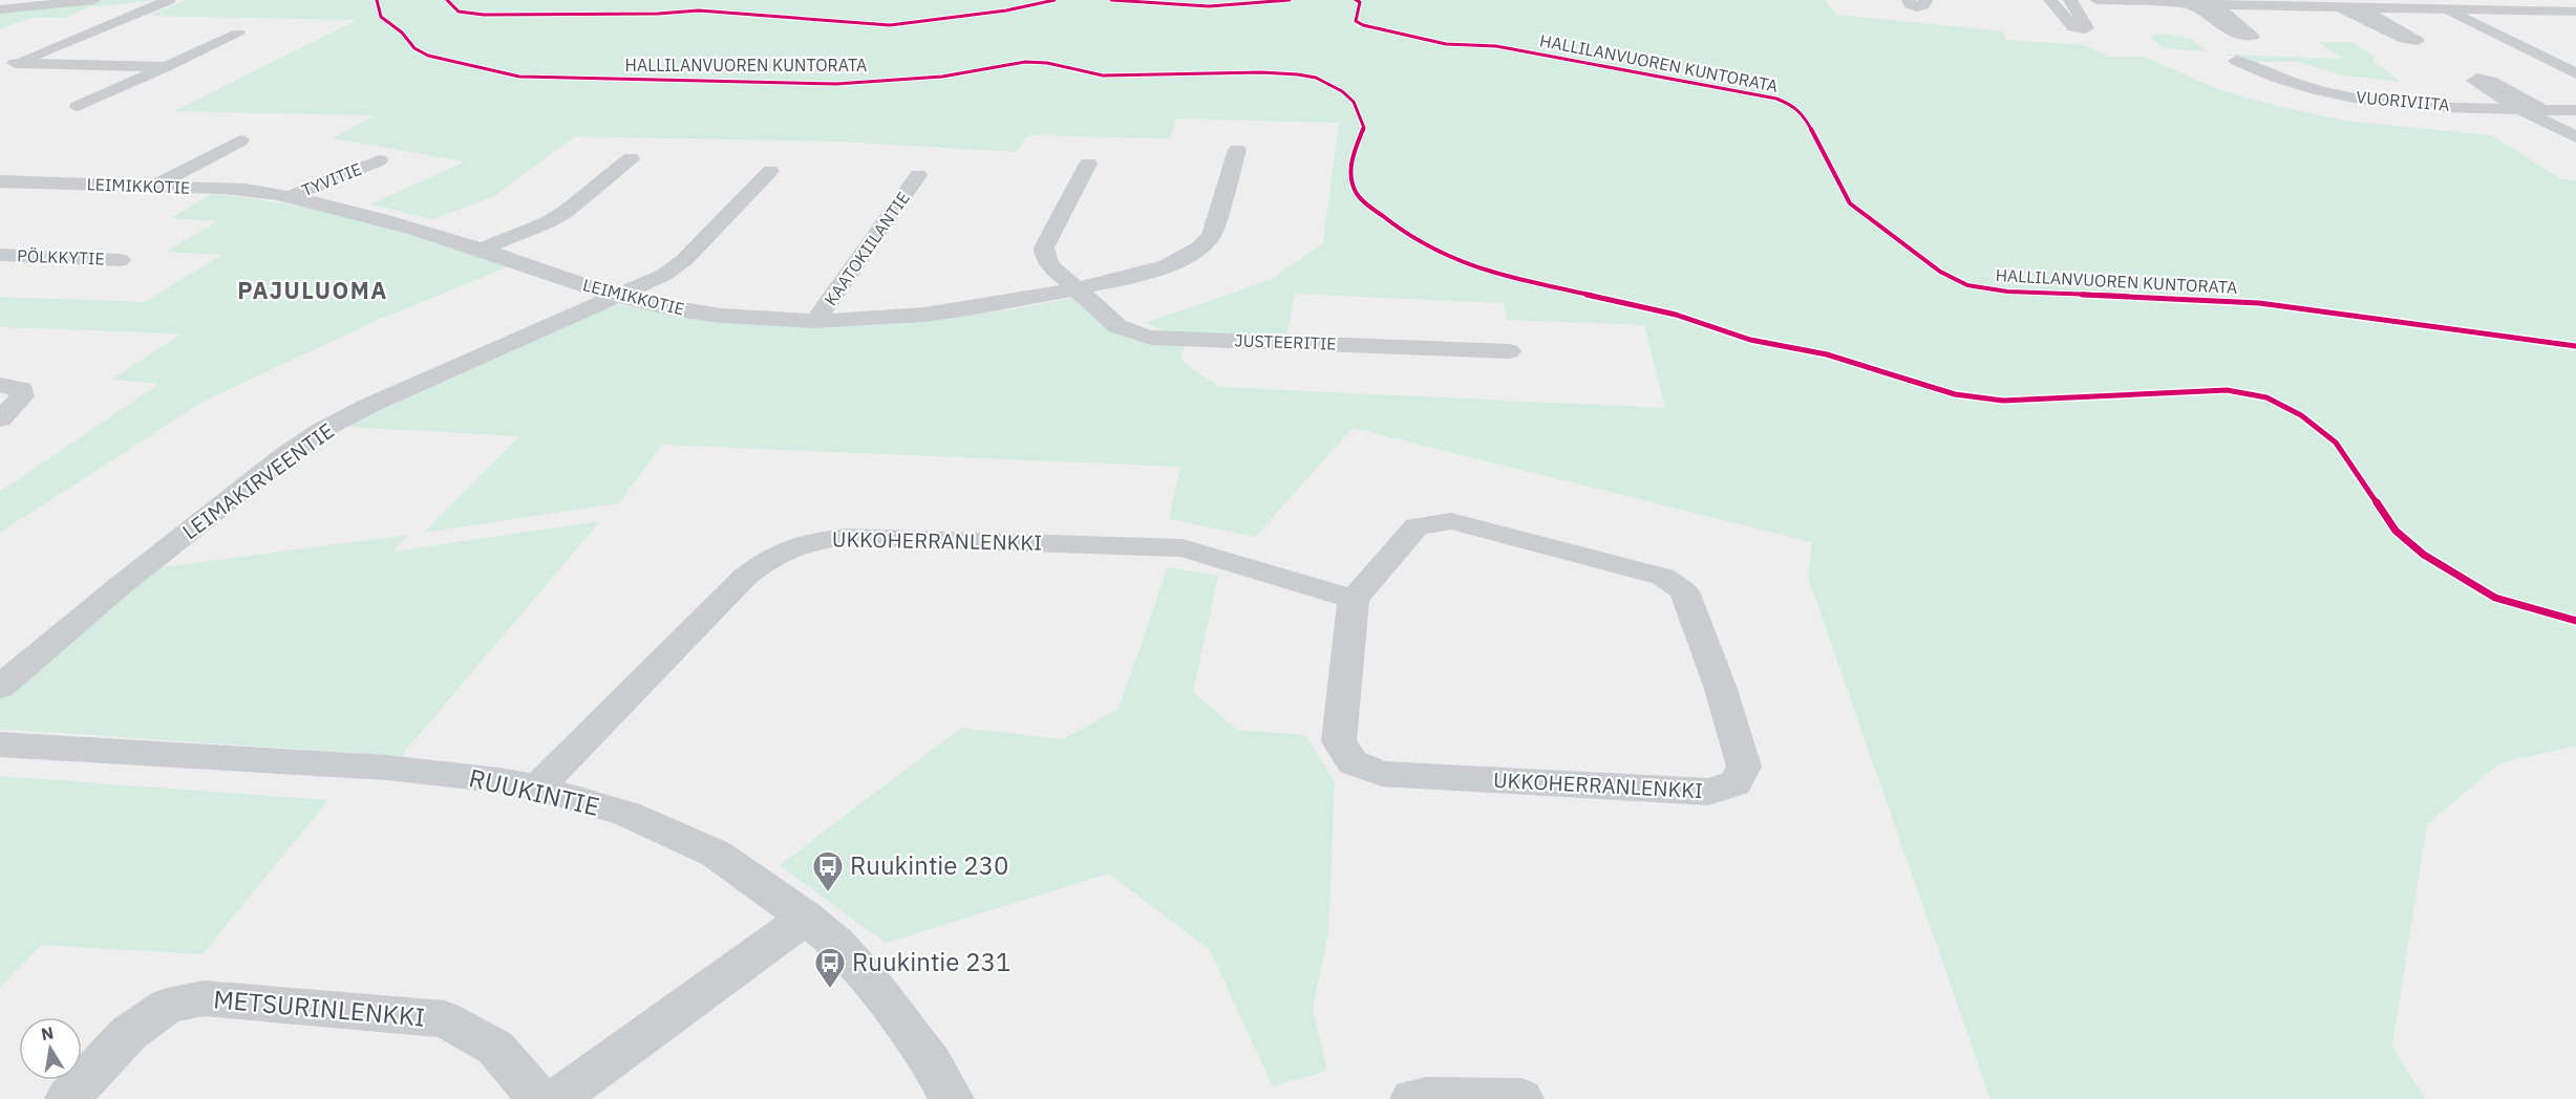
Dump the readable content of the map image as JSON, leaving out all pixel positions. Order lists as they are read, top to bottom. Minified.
{"streets":{"street":["VUORIVIITA","TYVITIE","LEIMIKKOTIE","KAATOKIILANTIE","PÖLKKYTIE","JUSTEERITIE","LEIMAKIRVEENTIE","UKKOHERRANLENKKI","RUUKINTIE","METSURINLENKKI"],"cycle path":["HALLILANVUOREN KUNTORATA"]},"crossings":[["TYVITIE","LEIMIKKOTIE"],["LEIMIKKOTIE","KAATOKIILANTIE"],["LEIMIKKOTIE","JUSTEERITIE"],["LEIMIKKOTIE","LEIMAKIRVEENTIE"],["UKKOHERRANLENKKI","RUUKINTIE"]],"districts":["PAJULUOMA"],"places":{"bus stop":["Ruukintie 230","Ruukintie 231"]},"north":"top"}
